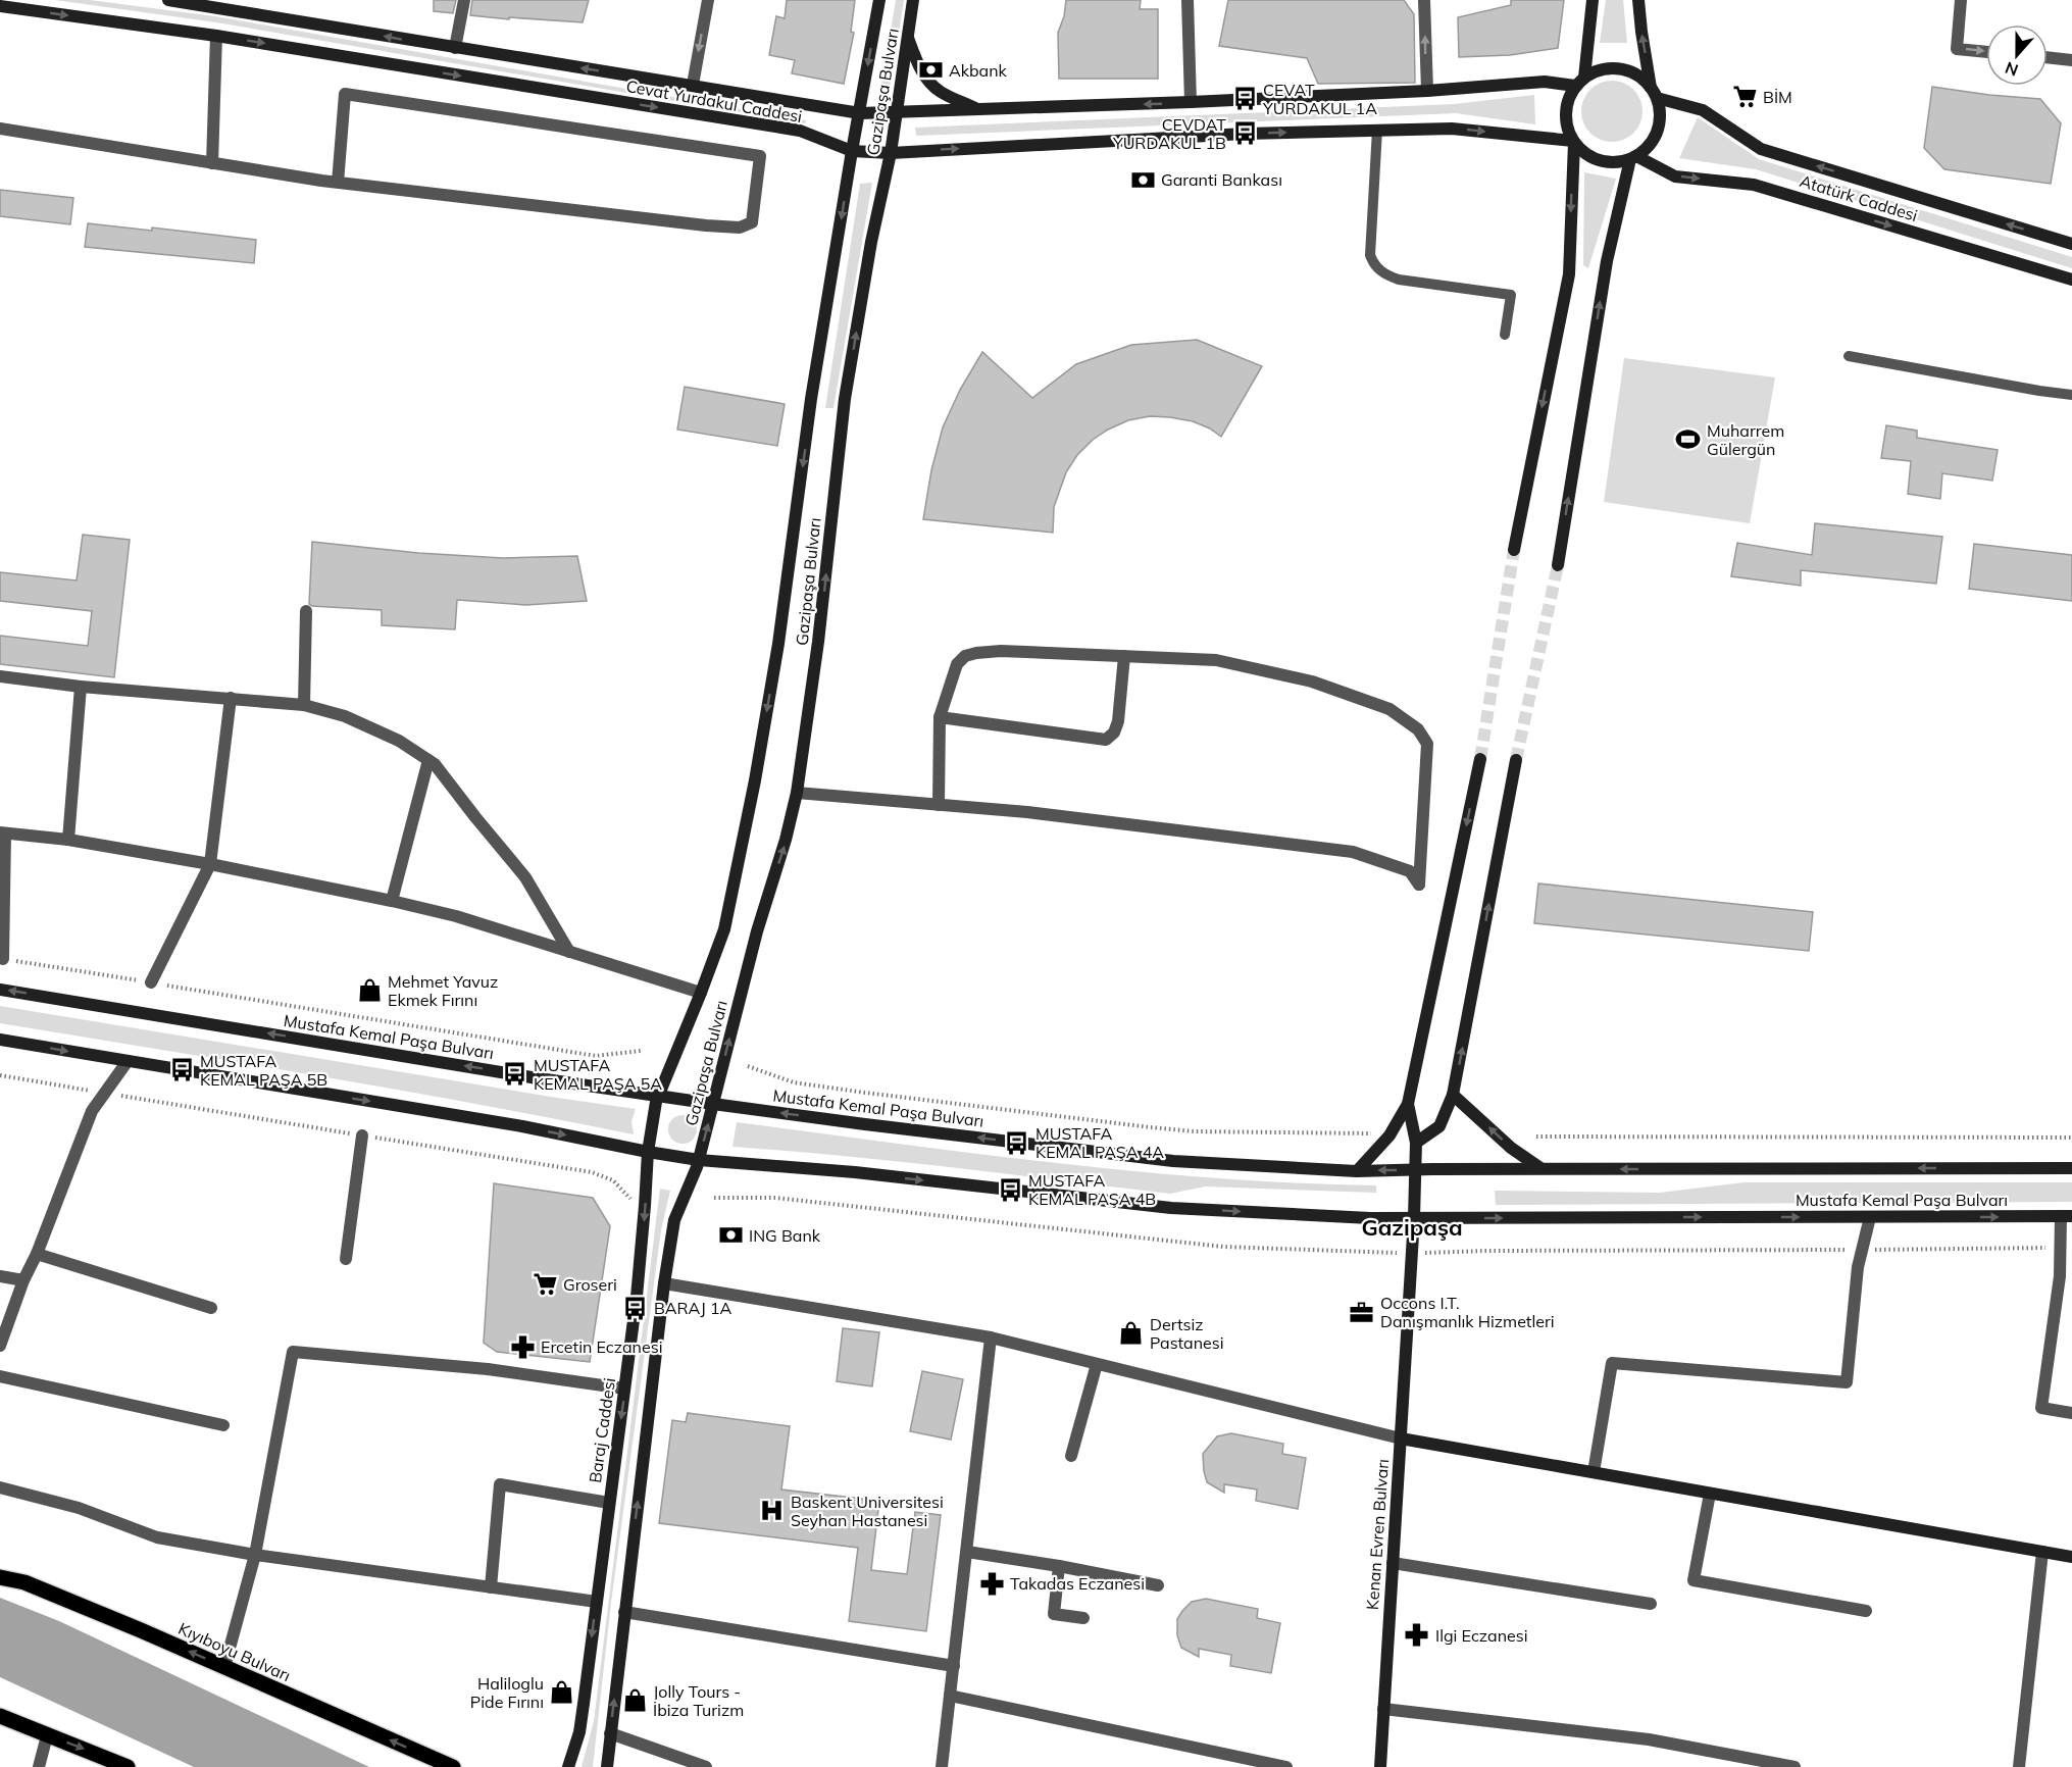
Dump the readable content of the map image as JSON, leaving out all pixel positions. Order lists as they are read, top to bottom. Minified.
{"streets":{"main road":["Gazipaşa Bulvarı","Cevat Yurdakul Caddesi","Atatürk Caddesi","Mustafa Kemal Paşa Bulvarı","Baraj Caddesi","Kenan Evren Bulvarı","Kıyıboyu Bulvarı"]},"crossings":[["Gazipaşa Bulvarı","Cevat Yurdakul Caddesi"],["Gazipaşa Bulvarı","Mustafa Kemal Paşa Bulvarı"],["Gazipaşa Bulvarı","Baraj Caddesi"],["Cevat Yurdakul Caddesi","Atatürk Caddesi"],["Mustafa Kemal Paşa Bulvarı","Baraj Caddesi"],["Mustafa Kemal Paşa Bulvarı","Kenan Evren Bulvarı"]],"one_way":["Kıyıboyu Bulvarı"],"districts":["Gazipaşa"],"places":{"bank":["Akbank","Garanti Bankası","ING Bank"],"supermarket":["BİM","Groseri"],"bus stop":["CEVAT YURDAKUL 1A","CEVDAT YURDAKUL 1B","MUSTAFA KEMAL PAŞA 5B","MUSTAFA KEMAL PAŞA 5A","MUSTAFA KEMAL PAŞA 4A","MUSTAFA KEMAL PAŞA 4B","BARAJ 1A"],"sports":["Muharrem Gülergün"],"shop":["Mehmet Yavuz Ekmek Fırını","Dertsiz Pastanesi","Haliloglu Pide Fırını","Jolly Tours - İbiza Turizm"],"office":["Occons I.T. Danışmanlık Hizmetleri"],"pharmacy":["Ercetin Eczanesi","Takadas Eczanesi","Ilgi Eczanesi"],"hospital":["Baskent Universitesi Seyhan Hastanesi"]},"north":"bottom"}
